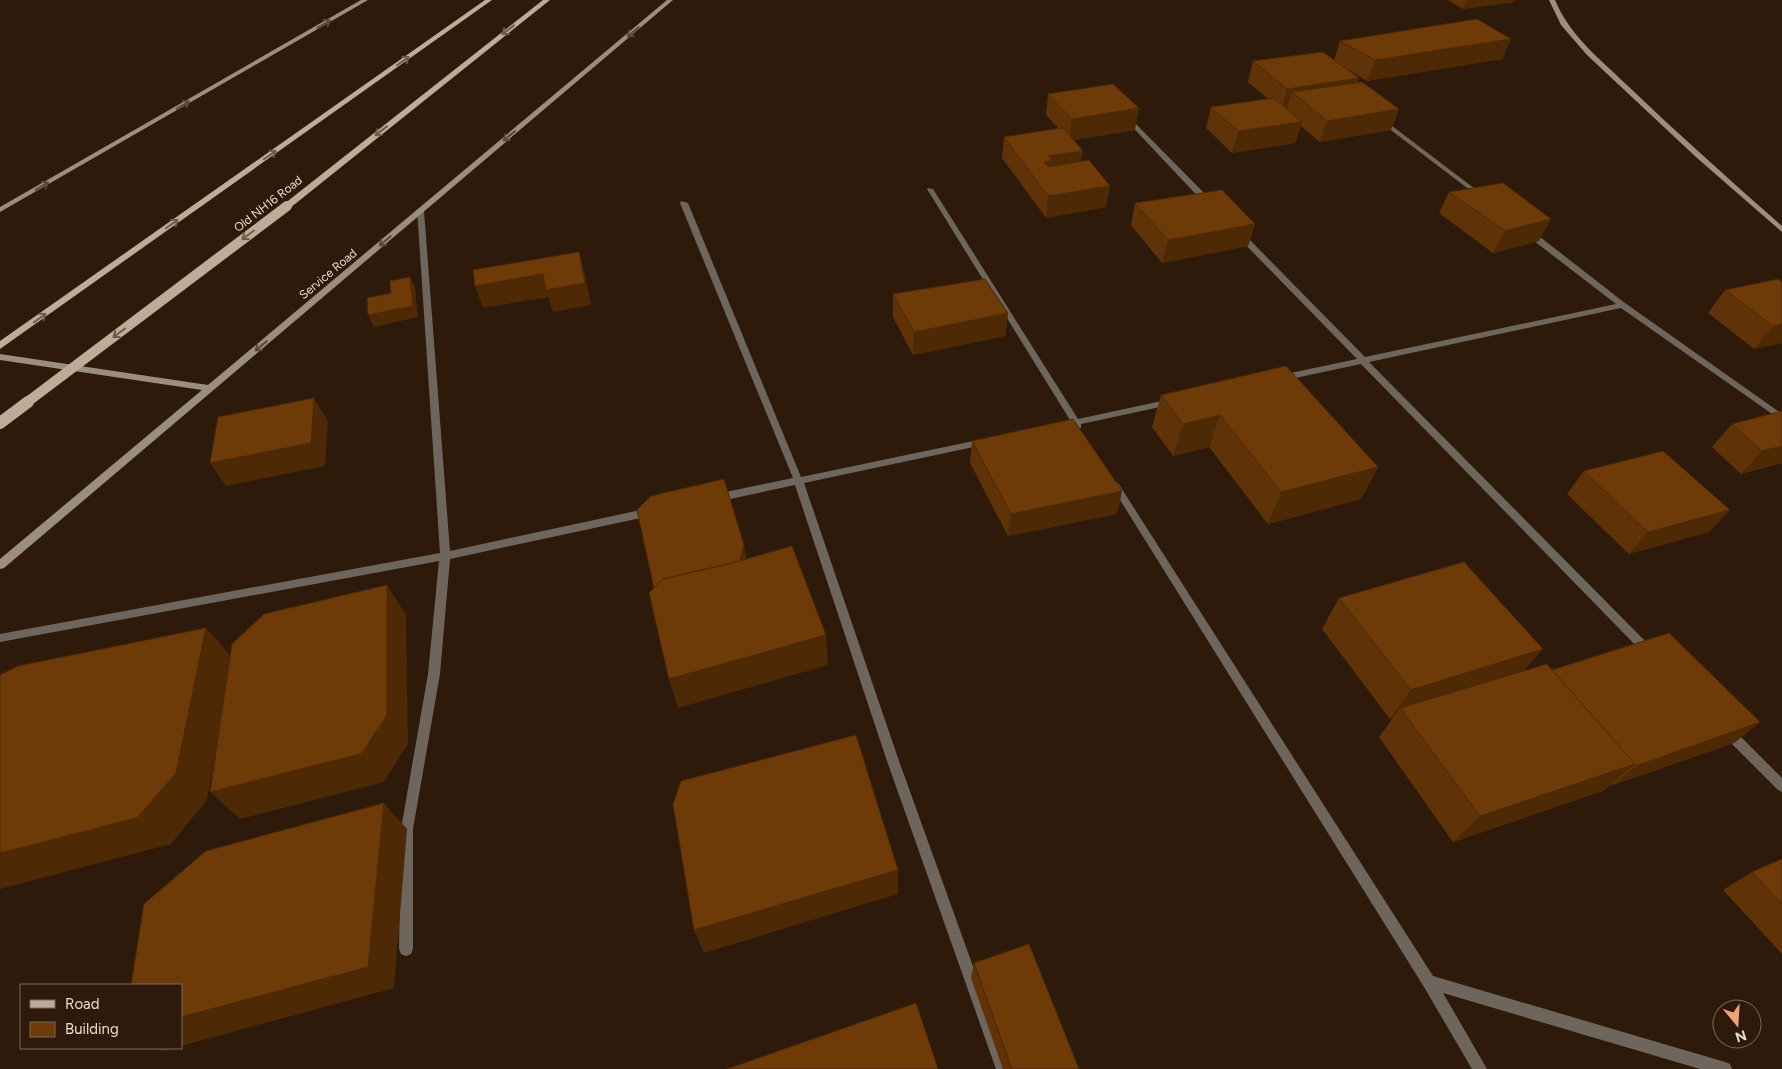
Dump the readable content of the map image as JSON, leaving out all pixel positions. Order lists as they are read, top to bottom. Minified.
{"streets":{"main road":["Old NH16 Road"],"street":["Service Road"]},"one_way":["Service Road"],"legend":["Road","Building"],"north":"bottom"}
